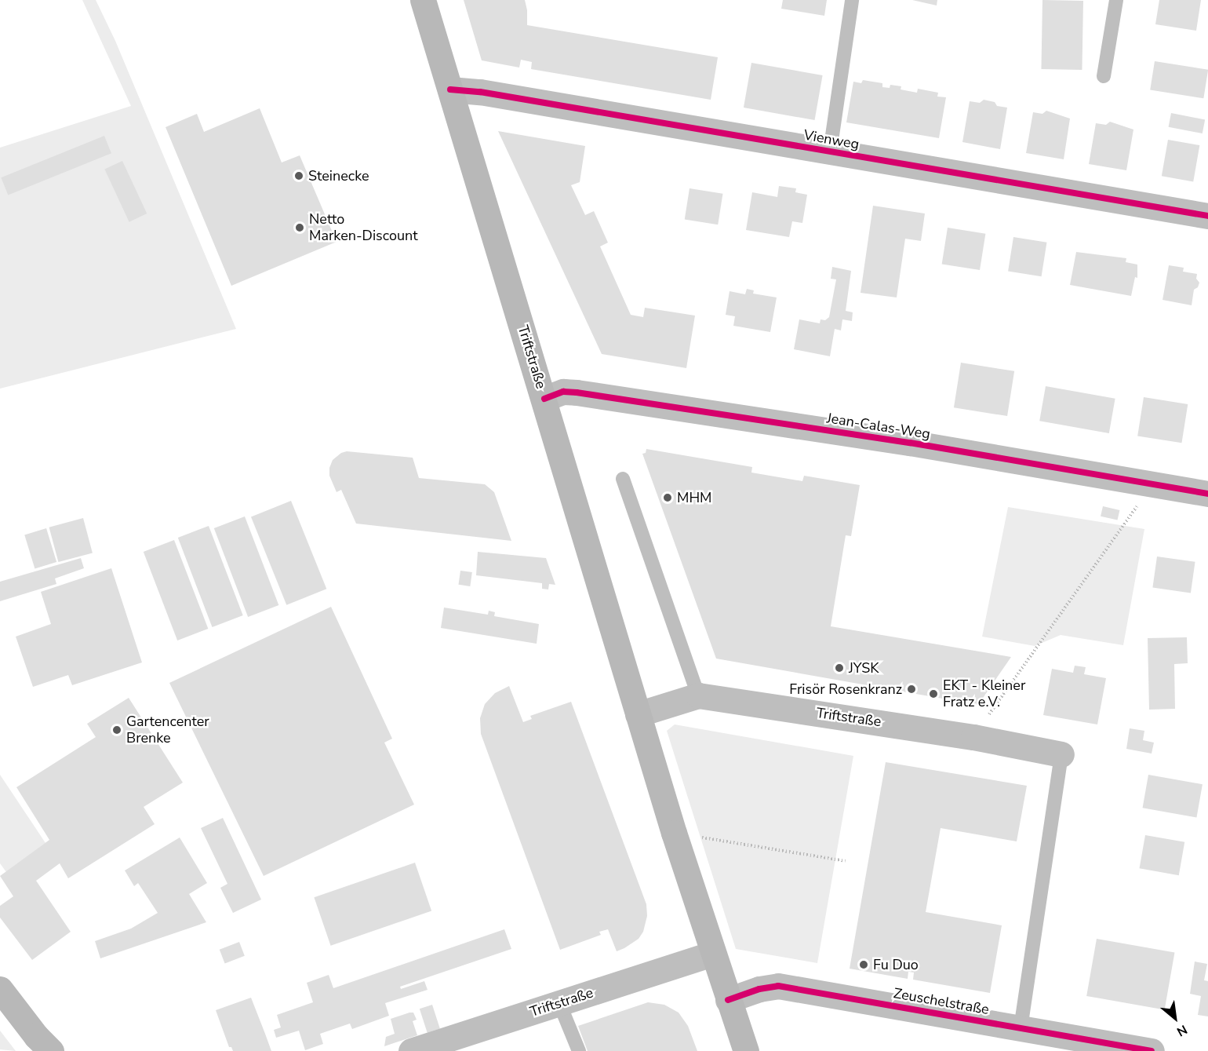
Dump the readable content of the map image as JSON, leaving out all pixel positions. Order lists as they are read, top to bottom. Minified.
{"streets":{"main road":["Triftstraße"],"street":["Vienweg","Jean-Calas-Weg","Zeuschelstraße"]},"crossings":[["Vienweg","Triftstraße"],["Triftstraße","Jean-Calas-Weg"],["Triftstraße","Zeuschelstraße"]],"places":["Steinecke","Netto Marken-Discount","MHM","JYSK","Frisör Rosenkranz","EKT - Kleiner Fratz e.V.","Gartencenter Brenke","Fu Duo"],"north":"bottom right"}
